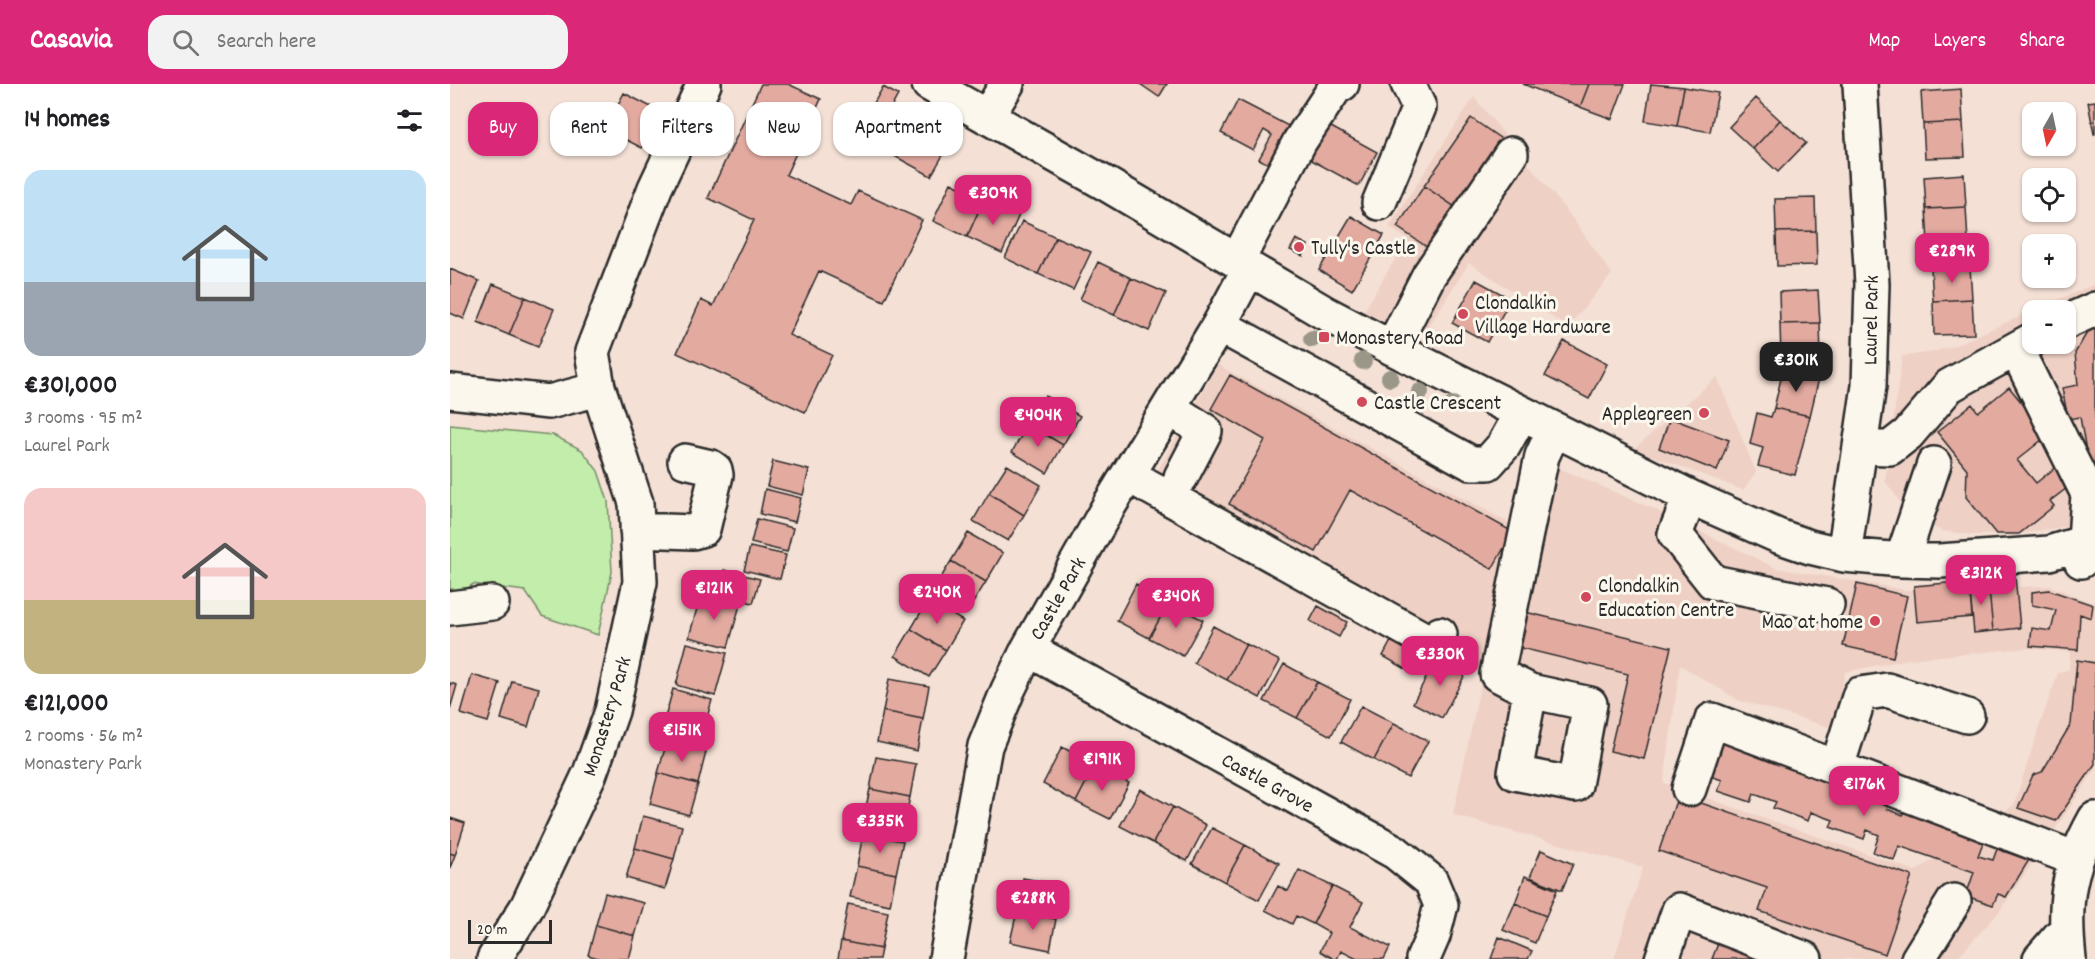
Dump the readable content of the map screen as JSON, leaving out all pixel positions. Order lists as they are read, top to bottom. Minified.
{"streets":{"street":["Laurel Park","Castle Park","Monastery Park","Castle Grove"]},"crossings":[["Castle Park","Castle Grove"]],"places":{"other":["Tully's Castle","Clondalkin Village Hardware","Castle Crescent","Applegreen","Clondalkin Education Centre","Mao at home"],"transit":["Monastery Road"]},"scale_bar":"20 m","north":"bottom","page":{"header":"Casavia","search":"Search here","nav":["Map","Layers","Share"],"heading":"14 homes","map_buttons":["+","−"],"chip":["Buy","Rent","Filters","New","Apartment"],"list":[{"name":"€301,000","note":"3 rooms · 95 m² · Laurel Park"},{"name":"€121,000","note":"2 rooms · 56 m² · Monastery Park"}],"price":["€309K","€289K","€301K","€404K","€312K","€121K","€240K","€340K","€330K","€151K","€191K","€176K","€335K","€288K"],"scale":"20 m"}}
